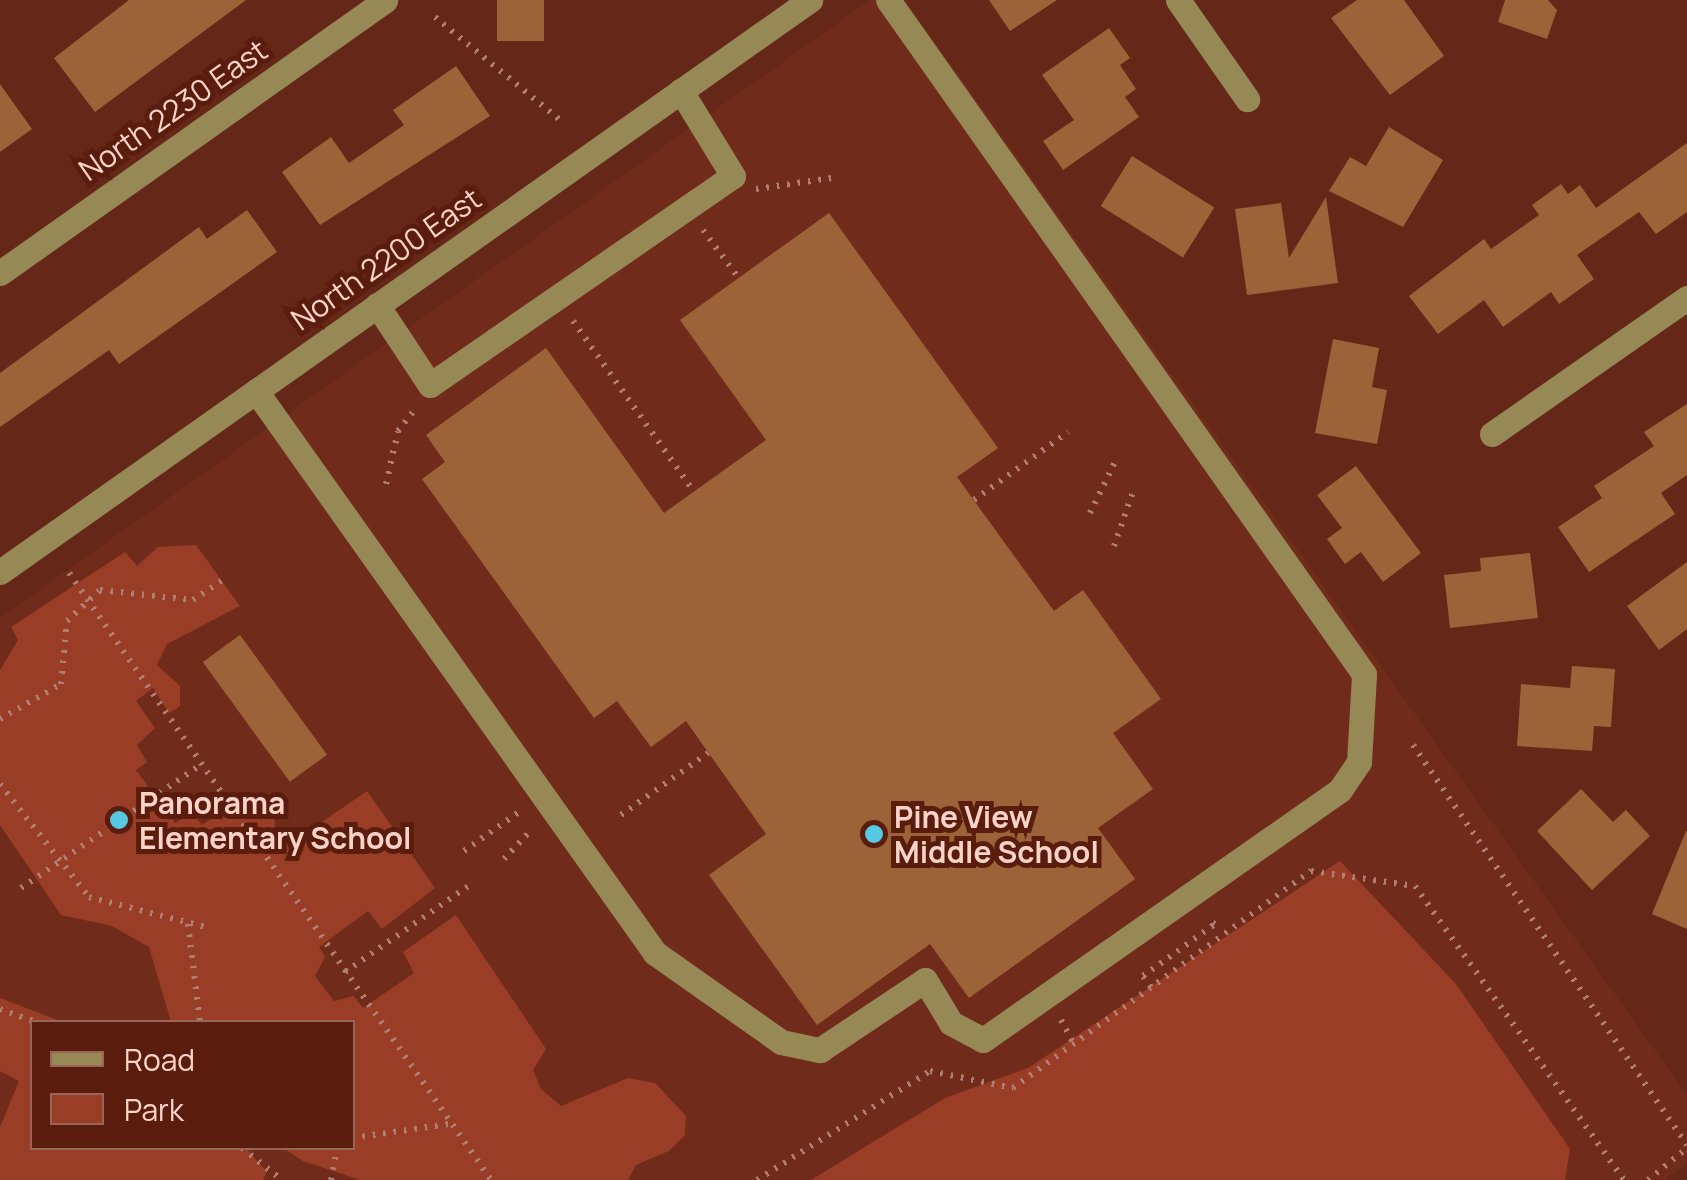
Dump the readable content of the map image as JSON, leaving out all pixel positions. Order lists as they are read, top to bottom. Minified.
{"streets":{"street":["North 2230 East","North 2200 East"]},"places":["Panorama Elementary School","Pine View Middle School"],"legend":["Road","Park"]}
